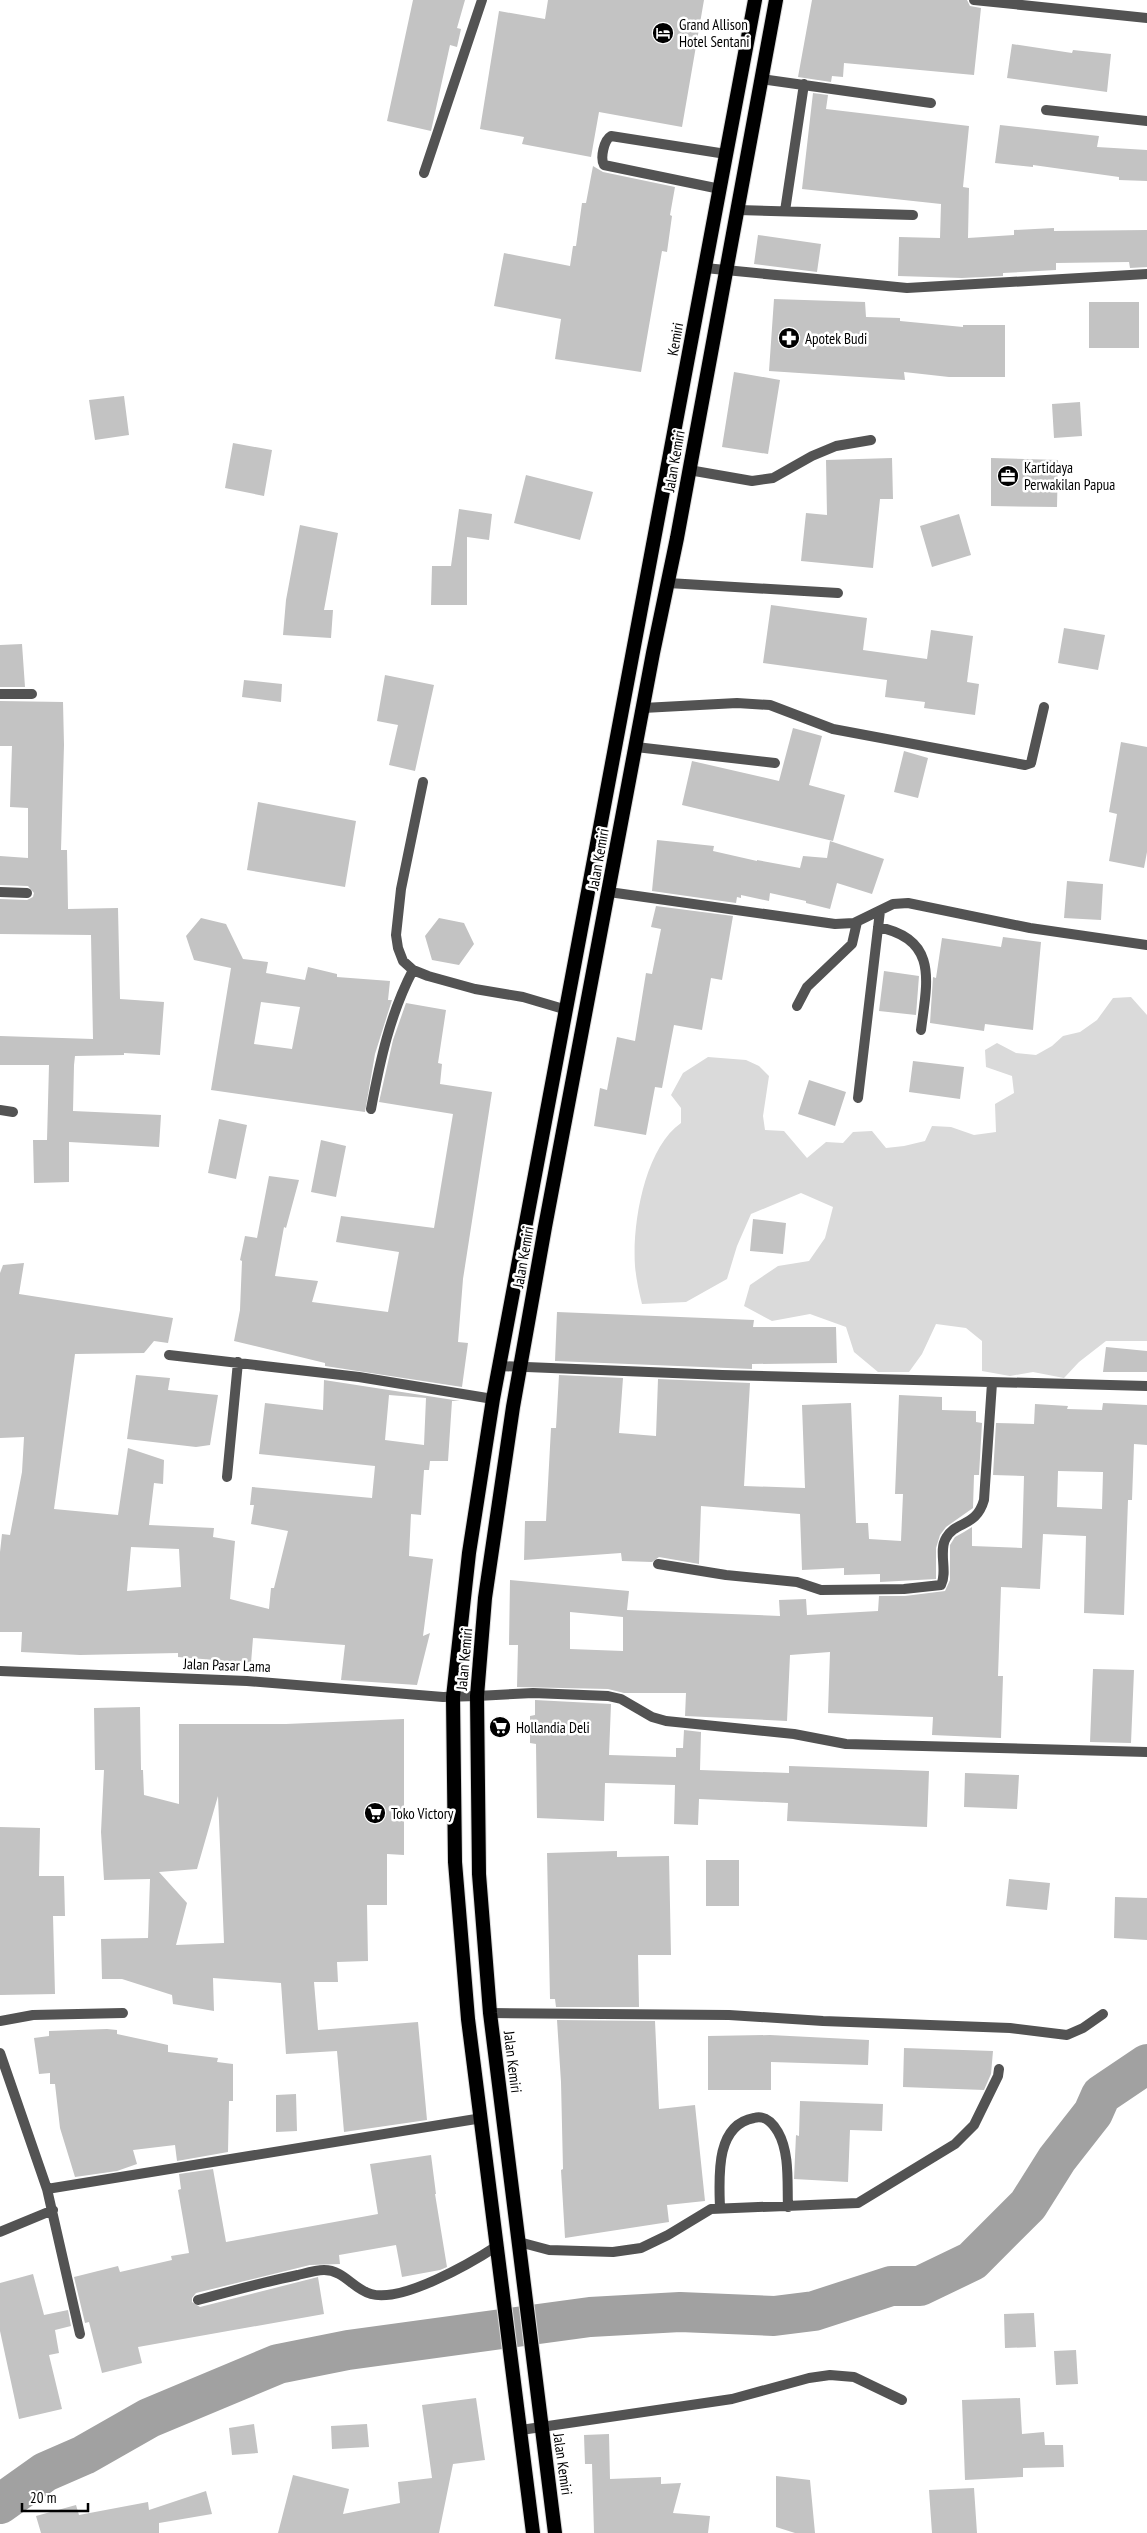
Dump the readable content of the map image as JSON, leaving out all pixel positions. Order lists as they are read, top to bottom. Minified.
{"streets":{"highway":["Kemiri","Jalan Kemiri"],"street":["Jalan Pasar Lama"]},"crossings":[["Kemiri","Jalan Kemiri"],["Jalan Kemiri","Jalan Pasar Lama"]],"places":{"hotel":["Grand Allison Hotel Sentani"],"pharmacy":["Apotek Budi"],"office":["Kartidaya Perwakilan Papua"],"supermarket":["Hollandia Deli","Toko Victory"]},"scale_bar":"20 m"}
